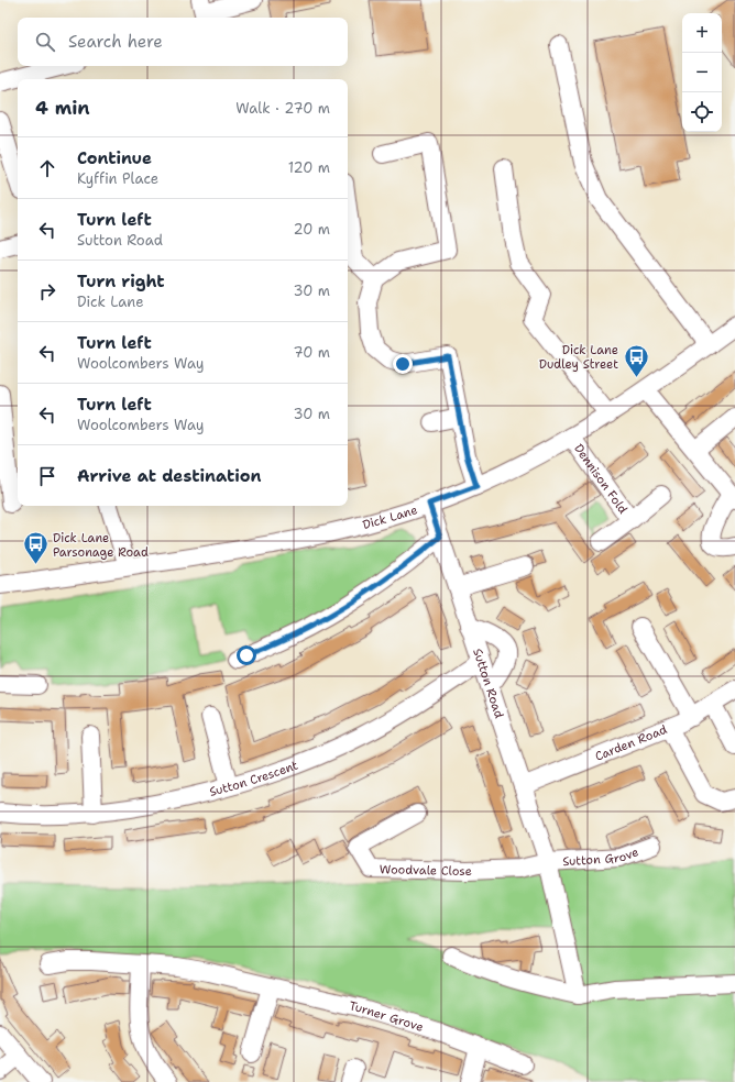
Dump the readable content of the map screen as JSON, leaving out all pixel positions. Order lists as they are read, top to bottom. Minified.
{"streets":{"street":["Dennison Fold","Dick Lane","Sutton Road","Carden Road","Sutton Crescent","Sutton Grove","Woodvale Close","Turner Grove"]},"crossings":[["Dennison Fold","Dick Lane"],["Dick Lane","Sutton Road"],["Sutton Road","Carden Road"],["Sutton Road","Sutton Crescent"],["Sutton Road","Sutton Grove"],["Sutton Road","Woodvale Close"],["Sutton Grove","Woodvale Close"]],"places":{"bus stop":["Dick Lane Dudley Street","Dick Lane Parsonage Road"]},"page":{"map_buttons":["+","−"],"search":"Search here","heading":["4 min","Walk · 270 m"],"list":[["Continue","Kyffin Place","120 m"],["Turn left","Sutton Road","20 m"],["Turn right","Dick Lane","30 m"],["Turn left","Woolcombers Way","70 m"],["Turn left","Woolcombers Way","30 m"],"Arrive at destination"]}}
